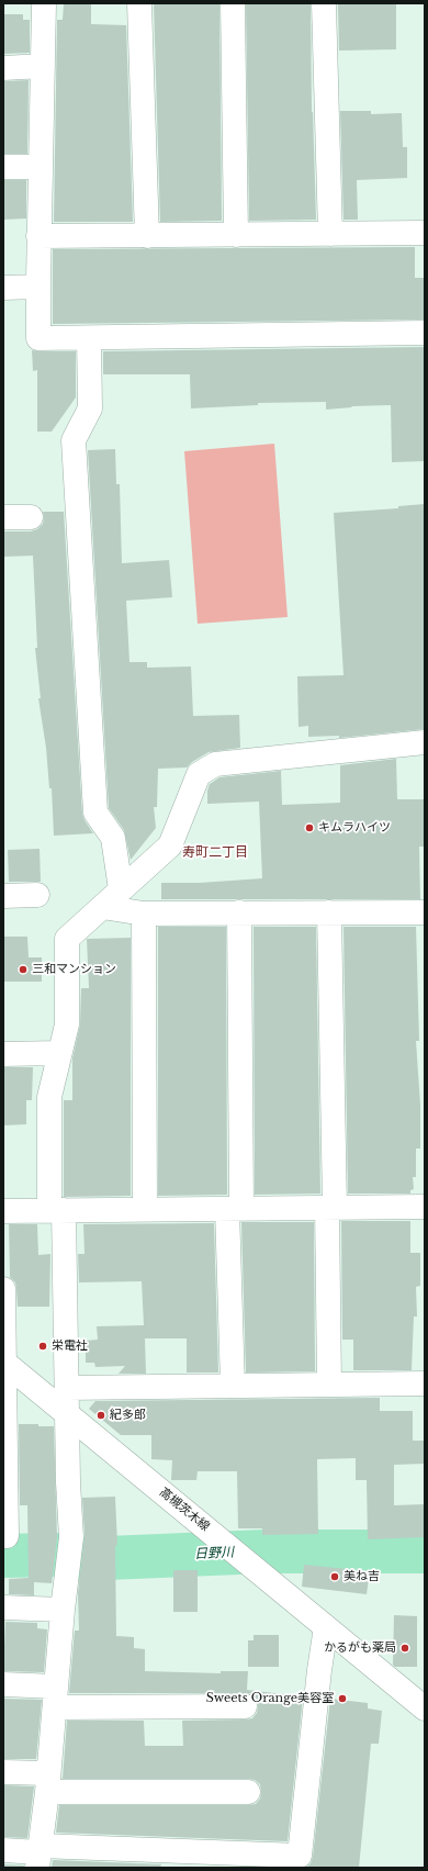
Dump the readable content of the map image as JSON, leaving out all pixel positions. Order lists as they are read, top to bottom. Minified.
{"streets":{"street":["高槻茨木線"]},"districts":["寿町二丁目"],"water":["日野川"],"places":["キムラハイツ","三和マンション","栄電社","紀多郎","美ね吉","かるがも薬局","Sweets Orange美容室"]}
